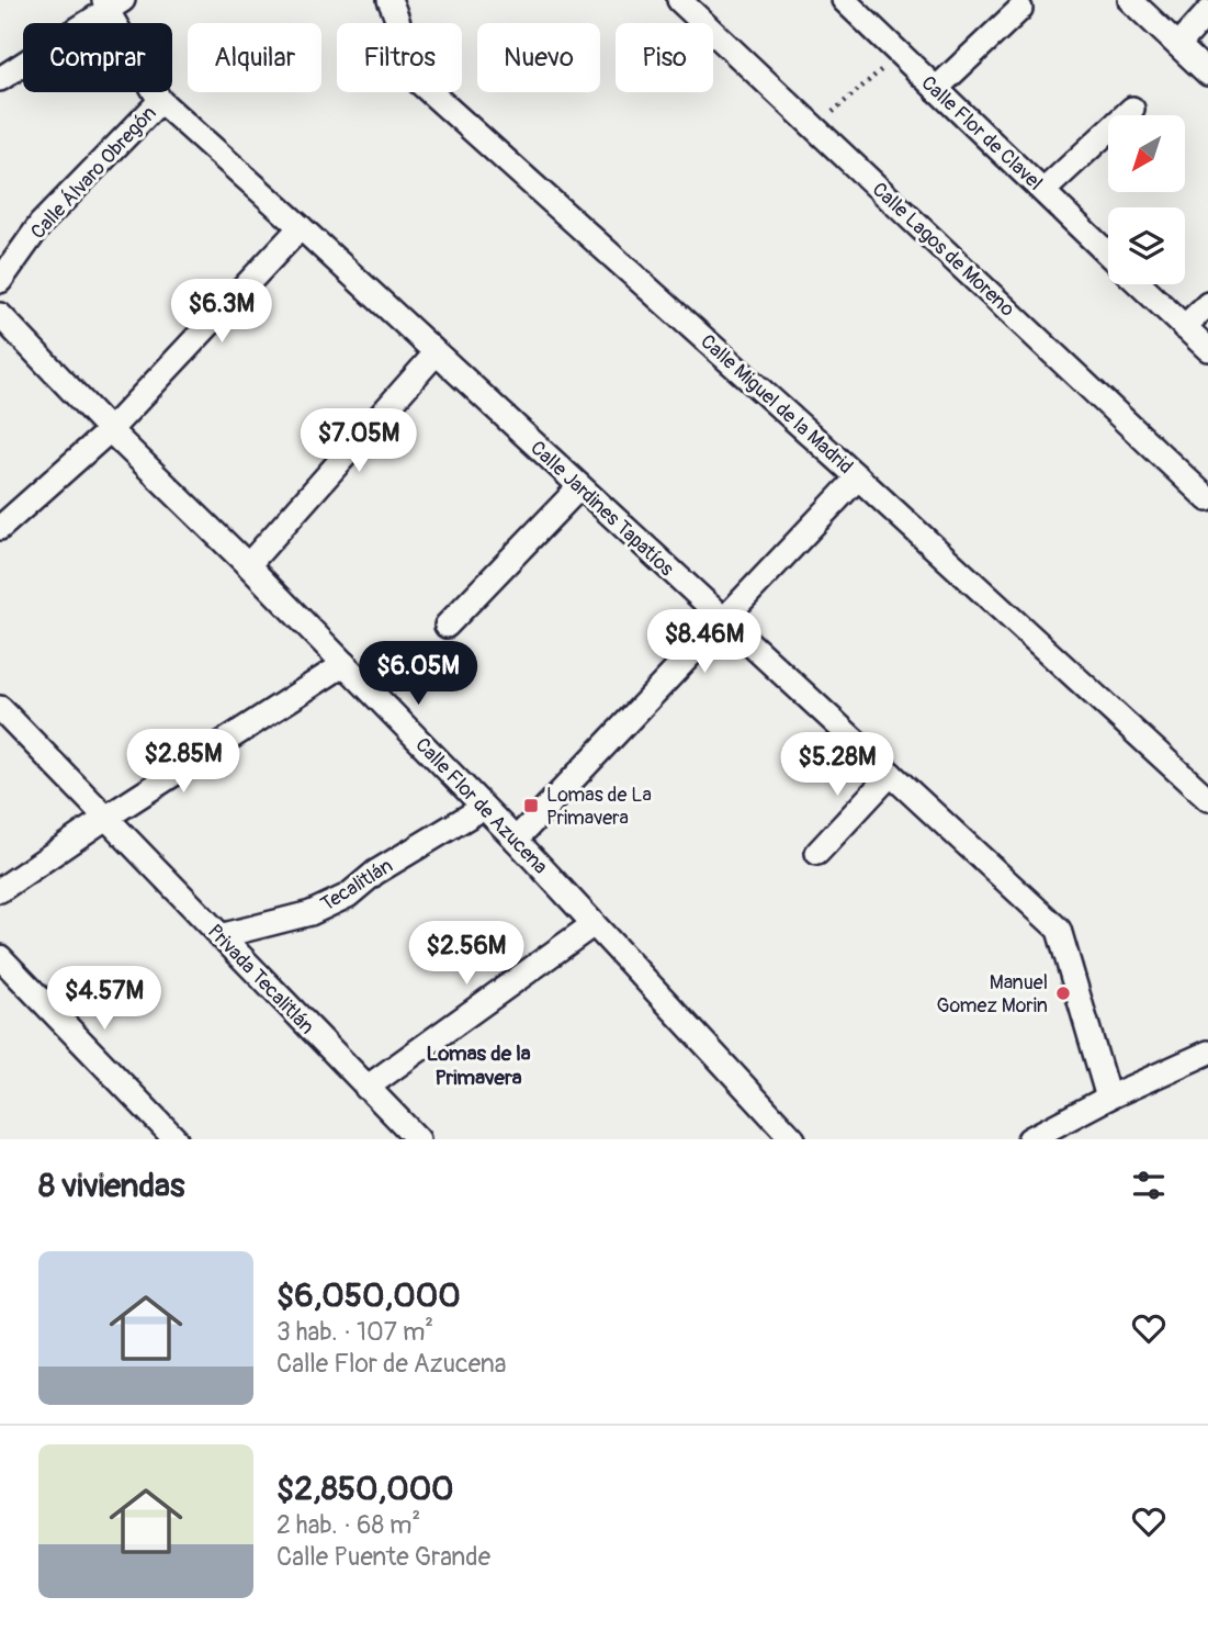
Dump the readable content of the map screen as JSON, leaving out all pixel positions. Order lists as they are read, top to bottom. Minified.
{"streets":{"street":["Calle Flor de Clavel","Calle Álvaro Obregón","Calle Lagos de Moreno","Calle Miguel de la Madrid","Calle Jardines Tapatíos","Calle Flor de Azucena","Tecalitlán","Privada Tecalitlán"]},"crossings":[["Calle Álvaro Obregón","Calle Jardines Tapatíos"],["Calle Flor de Azucena","Tecalitlán"],["Tecalitlán","Privada Tecalitlán"]],"districts":["Lomas de la Primavera"],"places":{"transit":["Lomas de La Primavera"],"other":["Manuel Gomez Morin"]},"north":"bottom left","page":{"chip":["Comprar","Alquilar","Filtros","Nuevo","Piso"],"price":["$6.3M","$7.05M","$8.46M","$6.05M","$2.85M","$5.28M","$2.56M","$4.57M"],"heading":"8 viviendas","list":[{"name":"$6,050,000","note":"3 hab. · 107 m² · Calle Flor de Azucena"},{"name":"$2,850,000","note":"2 hab. · 68 m² · Calle Puente Grande"}]}}
